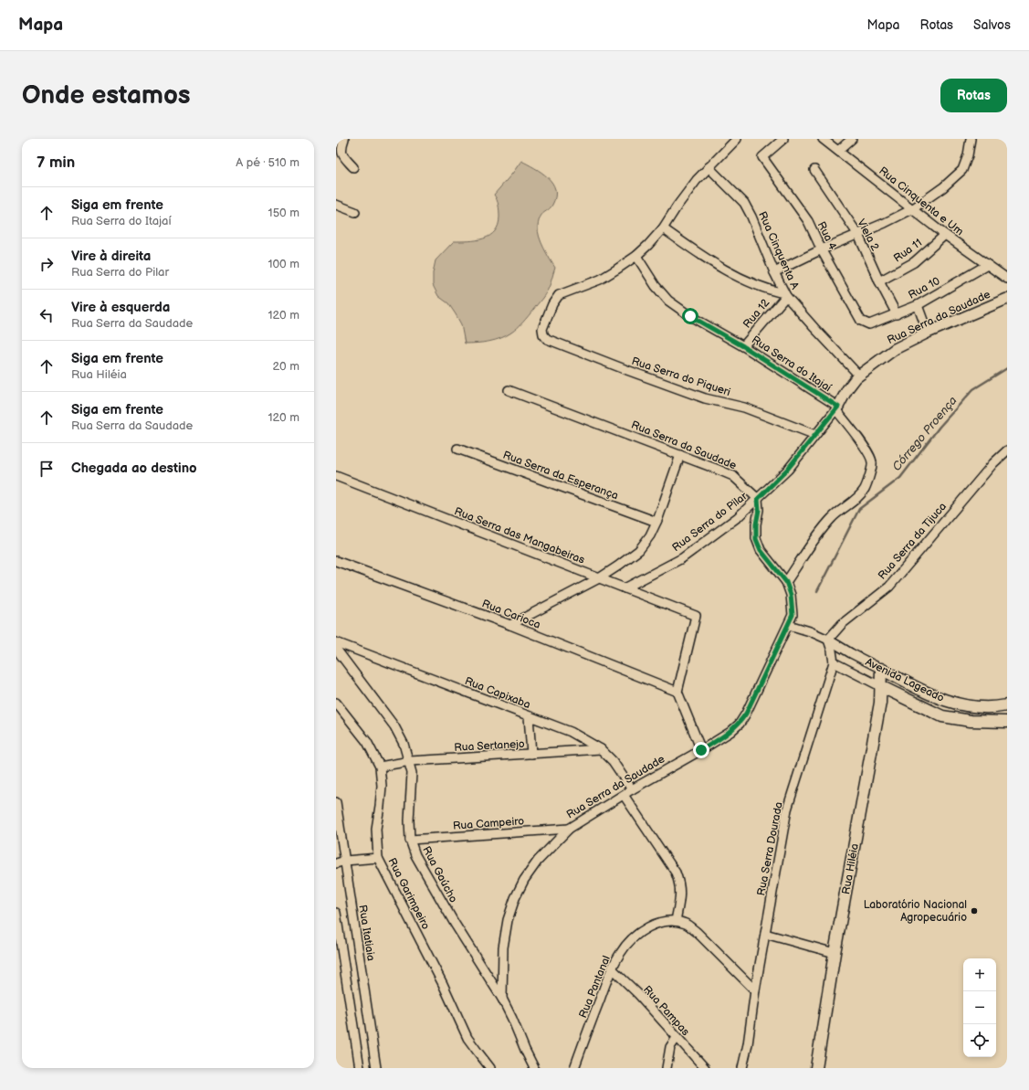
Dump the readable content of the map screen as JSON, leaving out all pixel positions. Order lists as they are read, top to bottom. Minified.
{"streets":{"main road":["Avenida Lageado","Rua Hiléia"],"street":["Rua Cinquenta e Um","Viela 2","Rua 4","Rua Cinquenta A","Rua 11","Rua 10","Rua 12","Rua Serra da Saudade","Rua Serra do Itajaí","Rua Serra do Piqueri","Rua Serra da Esperança","Rua Serra do Pilar","Rua Serra das Mangabeiras","Rua Serra da Tijuca","Rua Carioca","Rua Capixaba","Rua Sertanejo","Rua Campeiro","Rua Serra Dourada","Rua Gaúcho","Rua Garimpeiro","Rua Itatiaia","Rua Pantanal","Rua Pampas"]},"crossings":[["Rua Cinquenta e Um","Rua 11"],["Rua Cinquenta e Um","Rua 10"],["Viela 2","Rua 11"],["Viela 2","Rua 10"],["Rua 4","Rua 10"],["Rua Cinquenta A","Rua 12"],["Rua Cinquenta A","Rua Serra da Saudade"],["Rua 12","Rua Serra do Itajaí"],["Rua Serra da Saudade","Rua Serra do Itajaí"],["Rua Serra da Saudade","Rua Serra do Pilar"],["Rua Serra da Saudade","Rua Capixaba"],["Rua Serra da Saudade","Rua Campeiro"],["Rua Serra da Saudade","Rua Gaúcho"],["Rua Serra do Itajaí","Rua Serra do Piqueri"],["Rua Serra do Itajaí","Rua Serra do Pilar"],["Rua Serra do Piqueri","Rua Serra do Pilar"],["Rua Serra do Pilar","Rua Serra das Mangabeiras"],["Rua Serra das Mangabeiras","Rua Carioca"],["Rua Serra da Tijuca","Avenida Lageado"],["Avenida Lageado","Rua Serra Dourada"],["Avenida Lageado","Rua Hiléia"],["Rua Capixaba","Rua Sertanejo"],["Rua Sertanejo","Rua Gaúcho"],["Rua Sertanejo","Rua Garimpeiro"],["Rua Campeiro","Rua Gaúcho"],["Rua Pantanal","Rua Pampas"]],"water":["Córrego Proença"],"places":["Laboratório Nacional Agropecuário"],"page":{"header":"Mapa","nav":["Mapa","Rotas","Salvos"],"buttons":"Rotas","title":"Onde estamos","heading":["7 min","A pé · 510 m"],"list":[["Siga em frente","Rua Serra do Itajaí","150 m"],["Vire à direita","Rua Serra do Pilar","100 m"],["Vire à esquerda","Rua Serra da Saudade","120 m"],["Siga em frente","Rua Hiléia","20 m"],["Siga em frente","Rua Serra da Saudade","120 m"],"Chegada ao destino"],"map_buttons":["+","−"]}}
